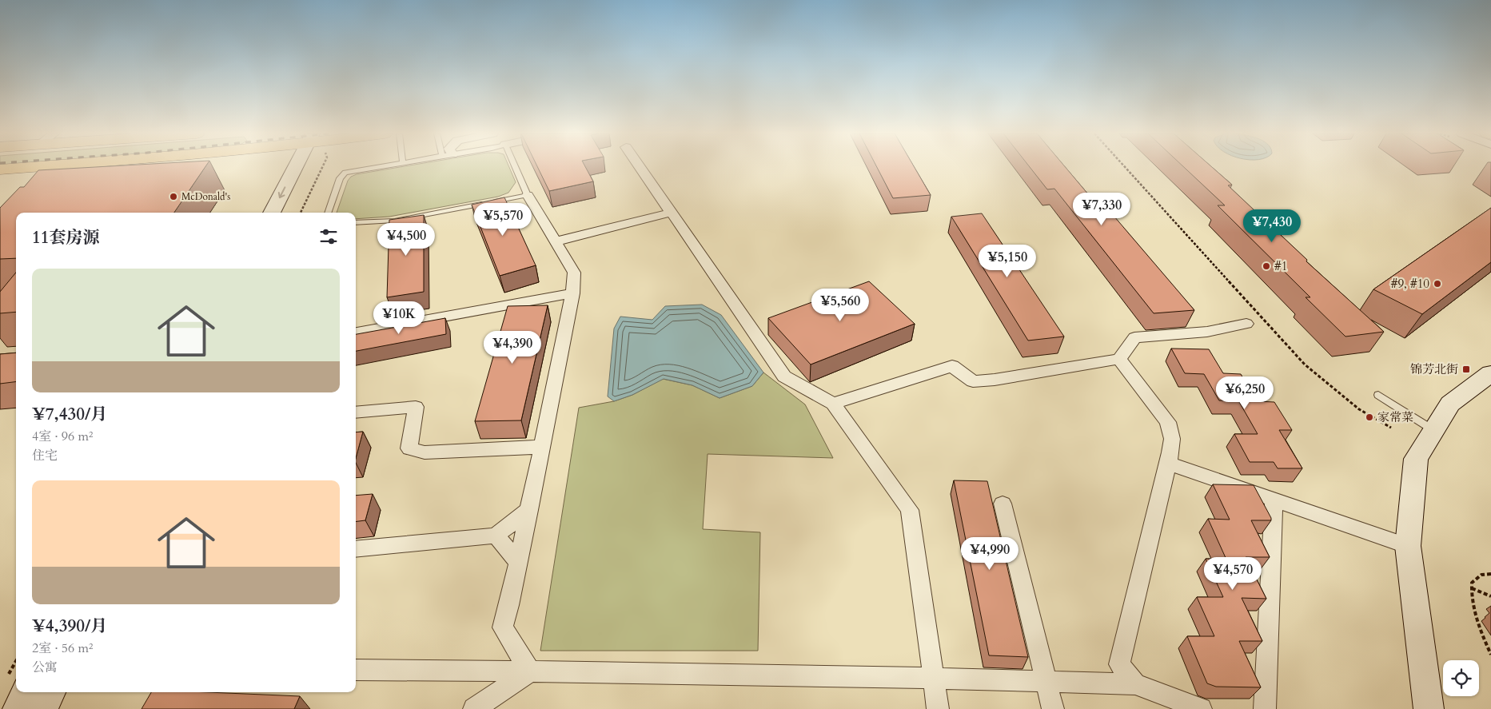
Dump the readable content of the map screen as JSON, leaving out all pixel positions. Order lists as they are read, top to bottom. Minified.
{"places":{"other":["McDonald's","#1","#9, #10","家常菜"],"transit":["锦芳北街"]},"page":{"price":["¥7,330","¥5,570","¥7,430","¥4,500","¥5,150","¥5,560","¥10K","¥4,390","¥6,250","¥4,990","¥4,570"],"heading":"11套房源","list":[{"name":"¥7,430/月","note":"4室 · 96 m² · 住宅"},{"name":"¥4,390/月","note":"2室 · 56 m² · 公寓"}]}}
